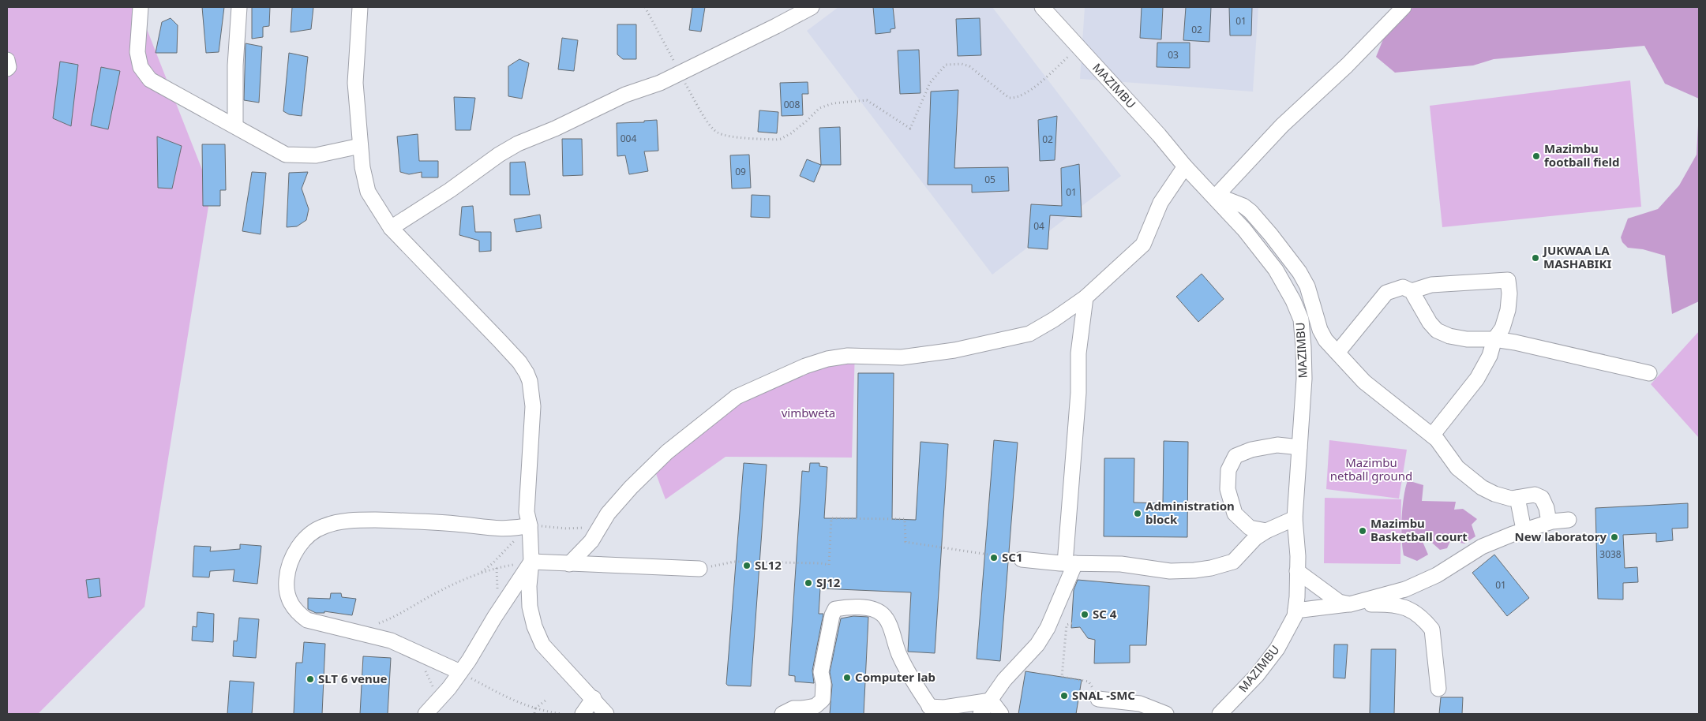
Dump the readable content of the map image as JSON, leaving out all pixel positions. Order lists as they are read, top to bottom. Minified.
{"streets":{"street":["MAZIMBU"]},"parks":["vimbweta","Mazimbu netball ground"],"places":["Mazimbu football field","JUKWAA LA MASHABIKI","Administration block","Mazimbu Basketball court","New laboratory","SC1","SL12","SJ12","SC 4","Computer lab","SLT 6 venue","SNAL -SMC"],"house_numbers":["01","02","03","008","004","02","09","05","01","04","3038","01"]}
